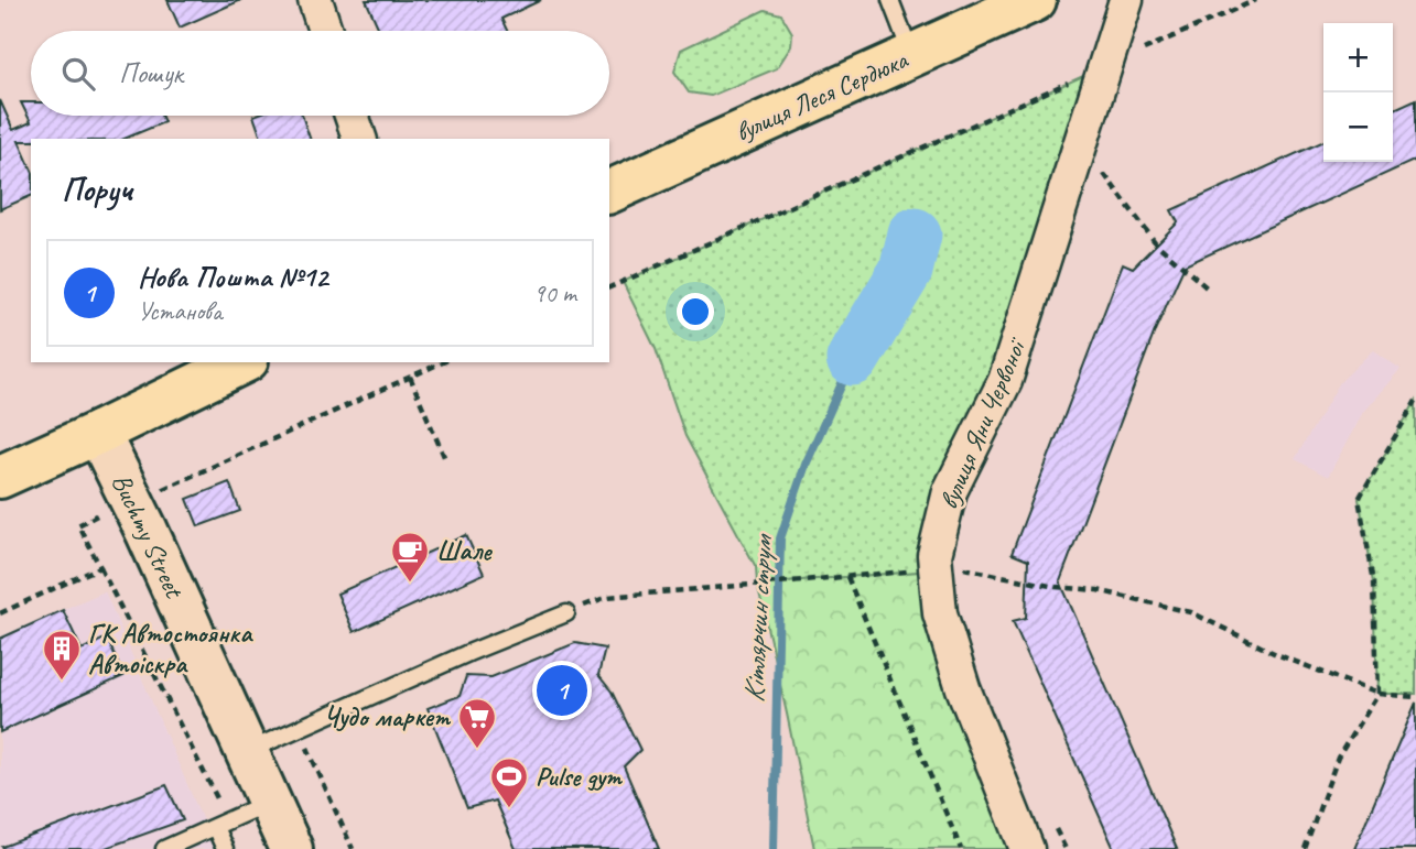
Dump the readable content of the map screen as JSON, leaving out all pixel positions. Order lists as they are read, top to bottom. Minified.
{"streets":{"main road":["вулиця Леся Сердюка"],"street":["вулиця Яни Червоної","Buchmy Street"]},"water":["Кітлярчин струм"],"places":{"cafe":["Шале"],"building":["ГК Автостоянка Автоіскра"],"supermarket":["Чудо маркет"],"sports":["Pulse gym"]},"page":{"map_buttons":["+","−"],"search":"Пошук","heading":"Поруч","list":[{"mark":"1","name":"Нова Пошта №12","note":"Установа","value":"90 m"}],"pins":"1"}}
